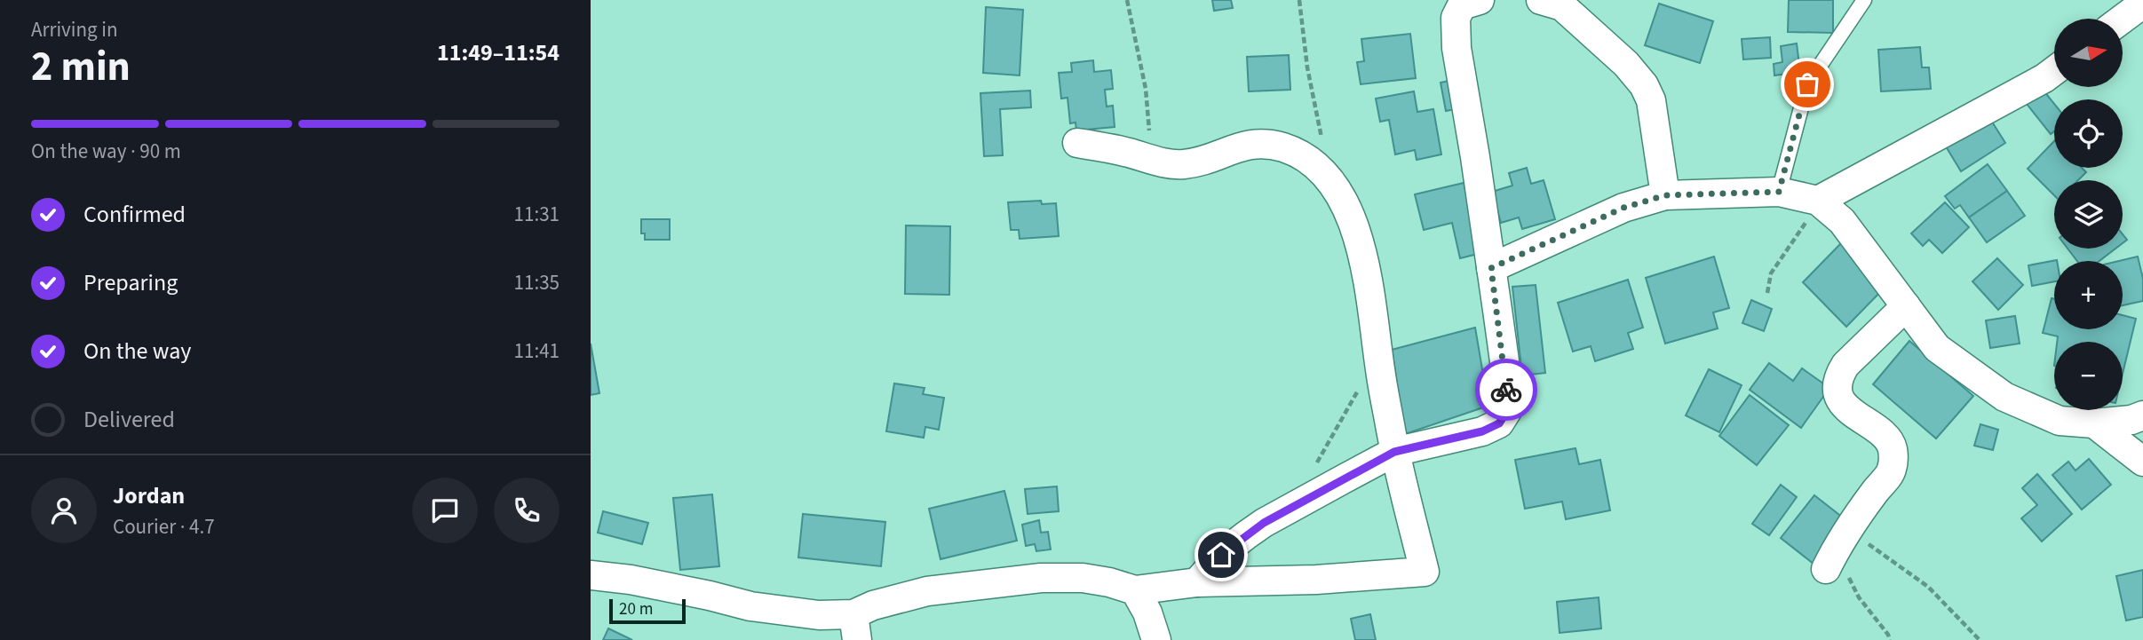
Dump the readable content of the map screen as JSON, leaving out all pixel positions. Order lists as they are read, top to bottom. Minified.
{"scale_bar":"20 m","north":"right","page":{"heading":["2 min","Arriving in","11:49–11:54"],"panel":["Jordan","Courier · 4.7"],"map_buttons":["+","−"],"bar":"On the way · 90 m","list":[["Confirmed","11:31"],["Preparing","11:35"],["On the way","11:41"],"Delivered"],"scale":"20 m"}}
